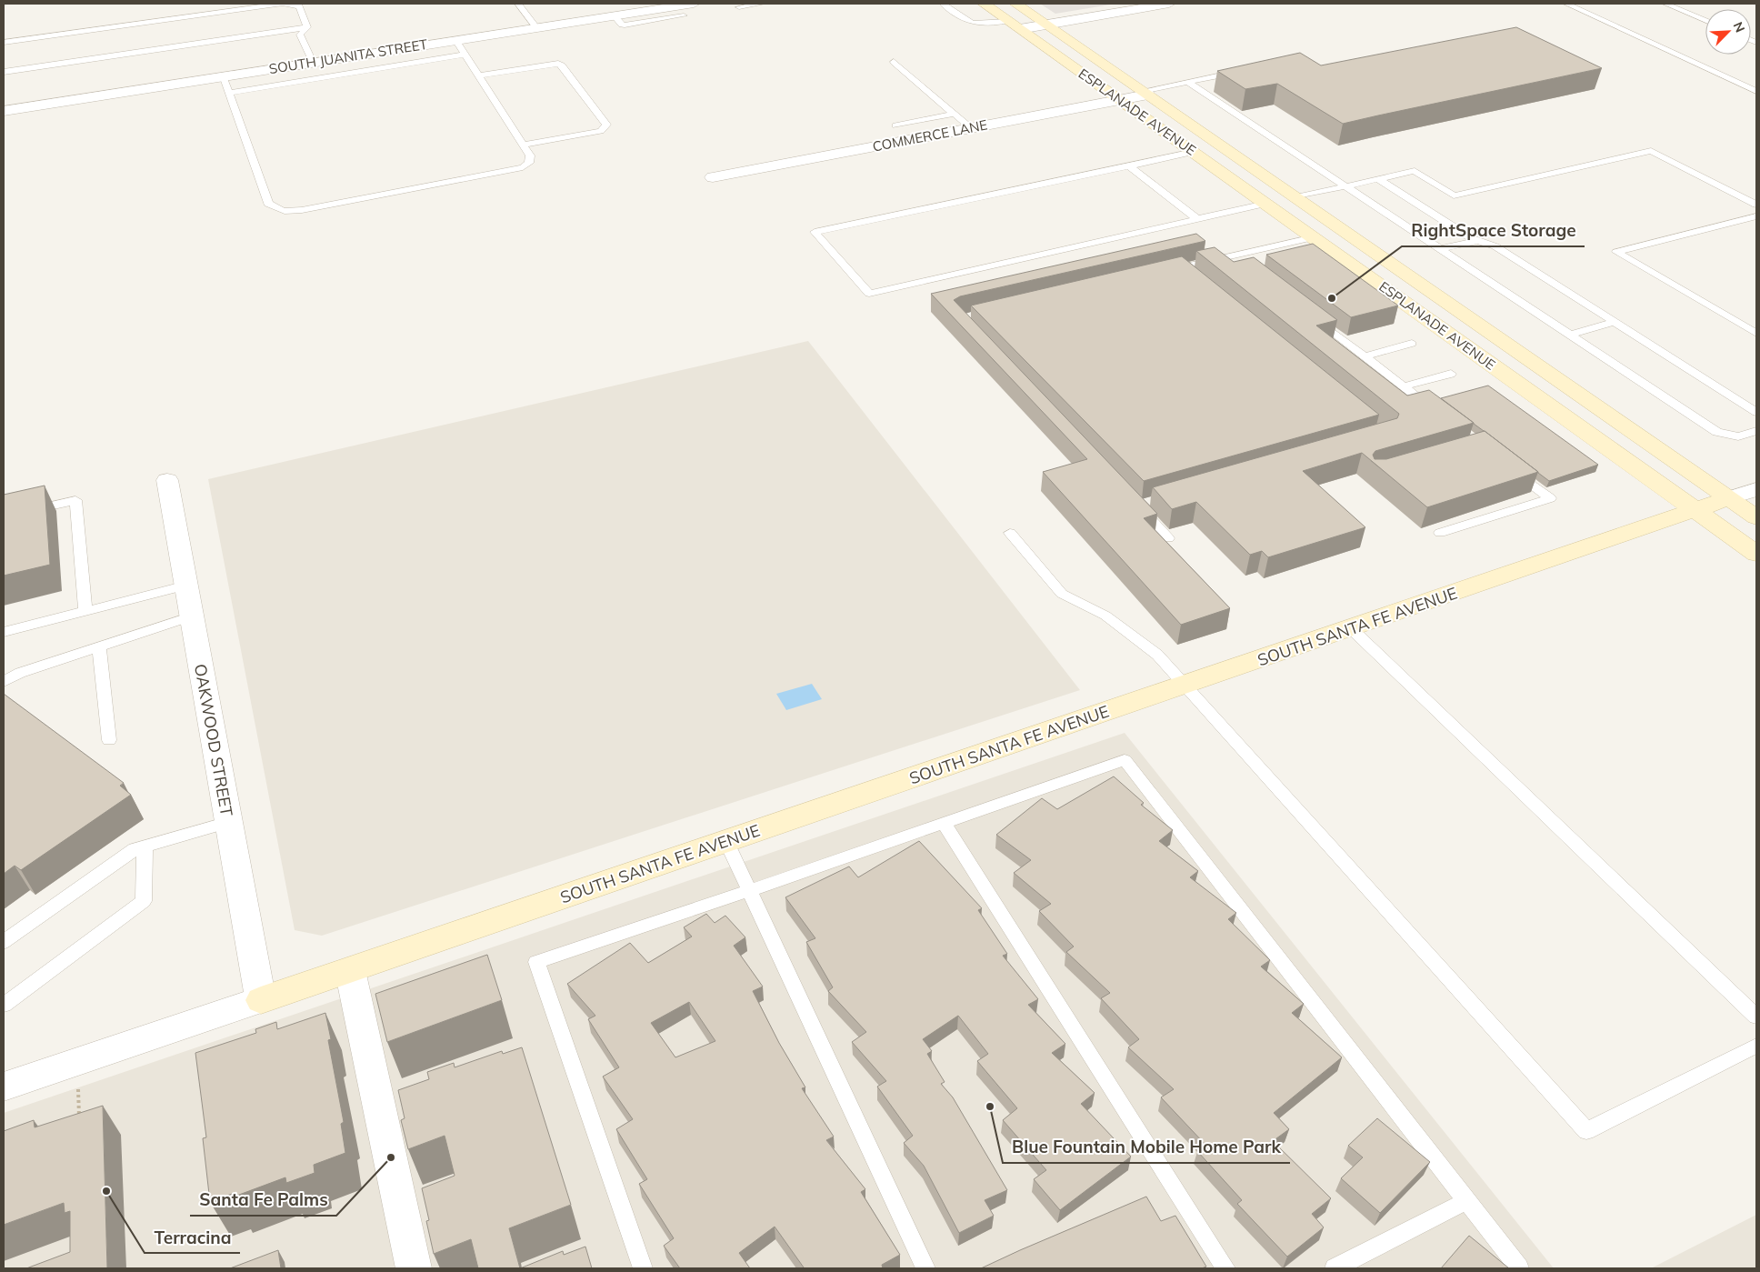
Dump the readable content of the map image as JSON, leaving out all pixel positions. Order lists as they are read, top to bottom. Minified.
{"streets":{"main road":["ESPLANADE AVENUE","SOUTH SANTA FE AVENUE"],"street":["SOUTH JUANITA STREET","COMMERCE LANE","OAKWOOD STREET"]},"crossings":[["ESPLANADE AVENUE","COMMERCE LANE"],["ESPLANADE AVENUE","SOUTH SANTA FE AVENUE"],["SOUTH SANTA FE AVENUE","OAKWOOD STREET"]],"places":["RightSpace Storage","Blue Fountain Mobile Home Park","Santa Fe Palms","Terracina"],"north":"top right"}
